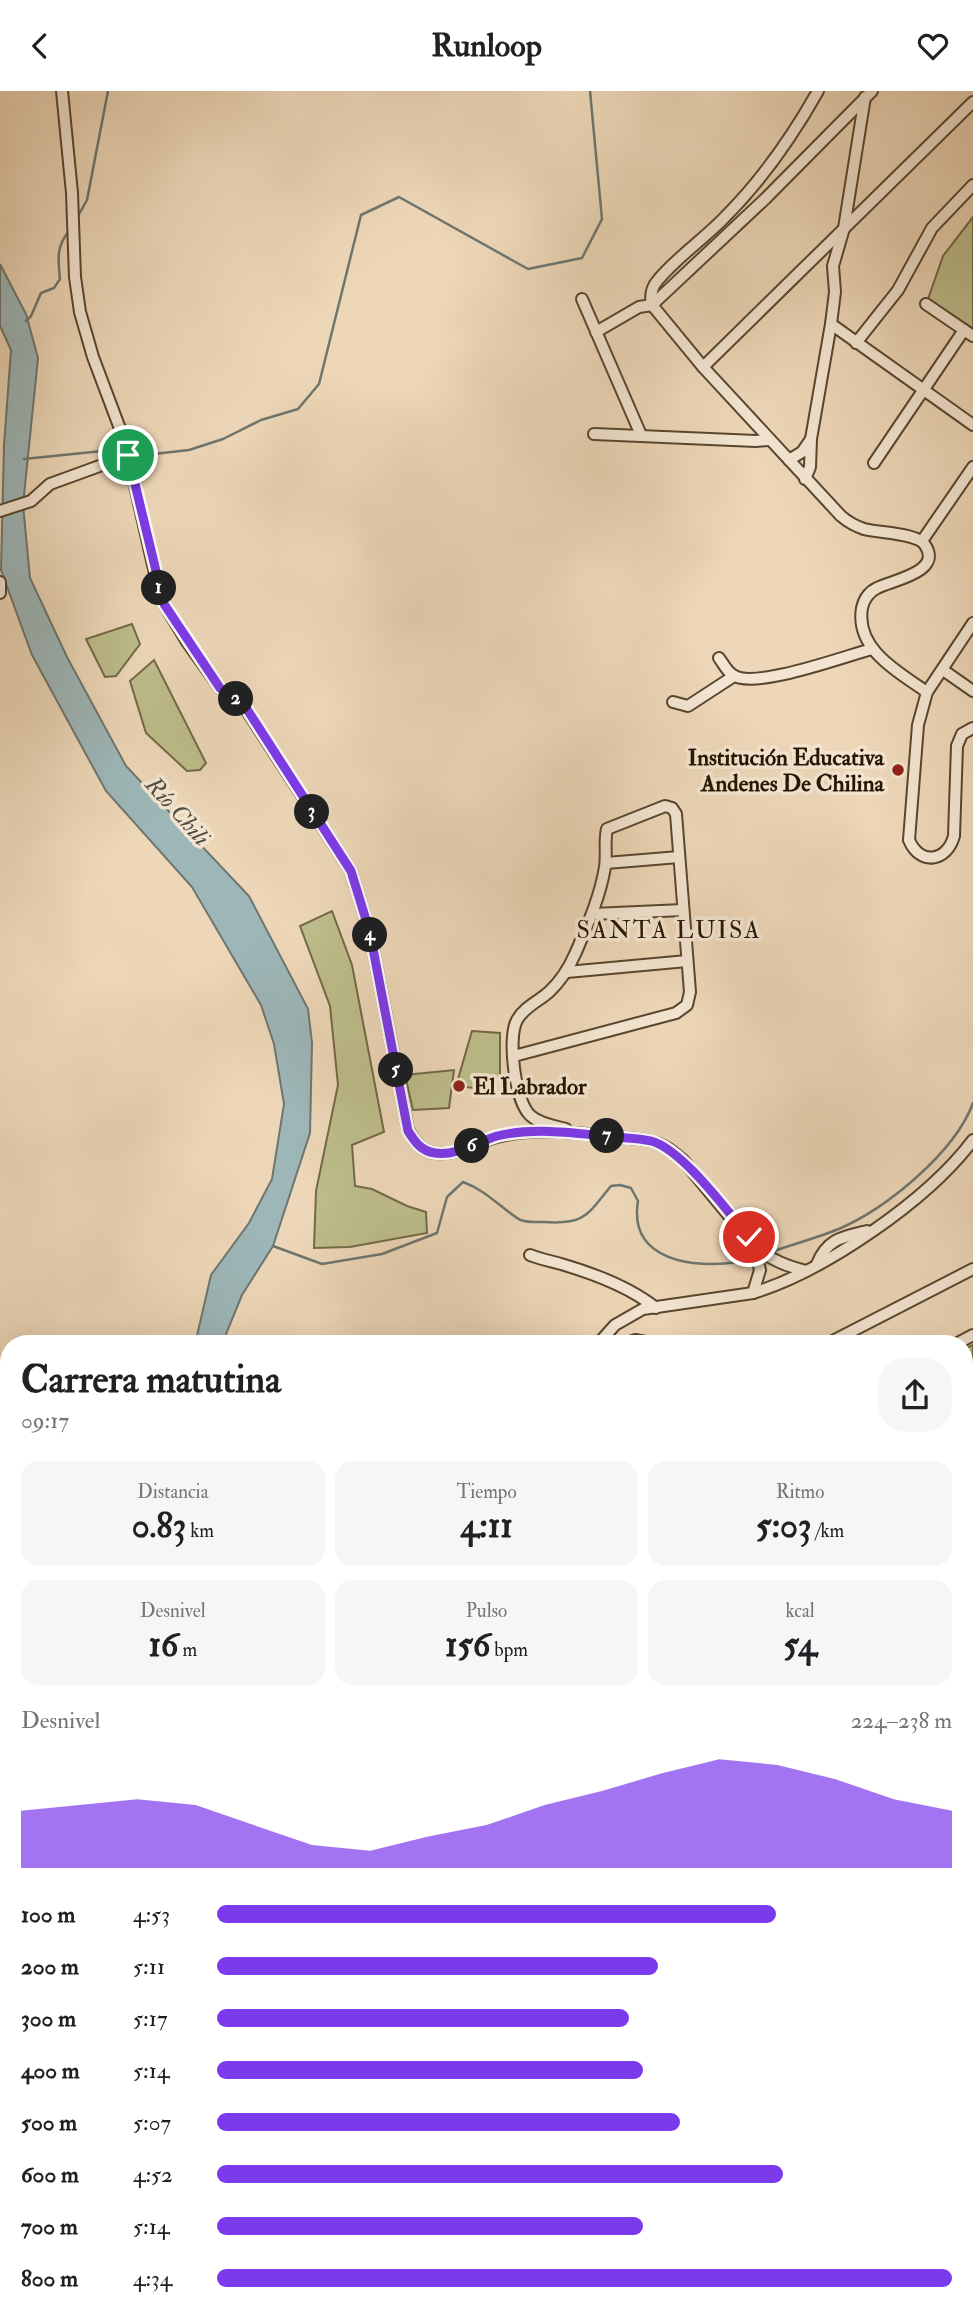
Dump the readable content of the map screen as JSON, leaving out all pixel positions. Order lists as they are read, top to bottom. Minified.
{"districts":["SANTA LUISA"],"water":["Río Chili"],"places":["Institución Educativa Andenes De Chilina","El Labrador"],"page":{"header":"Runloop","pins":["1","2","3","4","5","7","6"],"heading":["Carrera matutina","09:17"],"stats":[["Distancia","0.83 km"],["Tiempo","4:11"],["Ritmo","5:03 /km"],["Desnivel","16 m"],["Pulso","156 bpm"],["kcal","54"]],"chart":["Desnivel","224–238 m"],"list":[{"name":"100 m","note":"4:53"},{"name":"200 m","note":"5:11"},{"name":"300 m","note":"5:17"},{"name":"400 m","note":"5:14"},{"name":"500 m","note":"5:07"},{"name":"600 m","note":"4:52"},{"name":"700 m","note":"5:14"},{"name":"800 m","note":"4:34"}]}}
